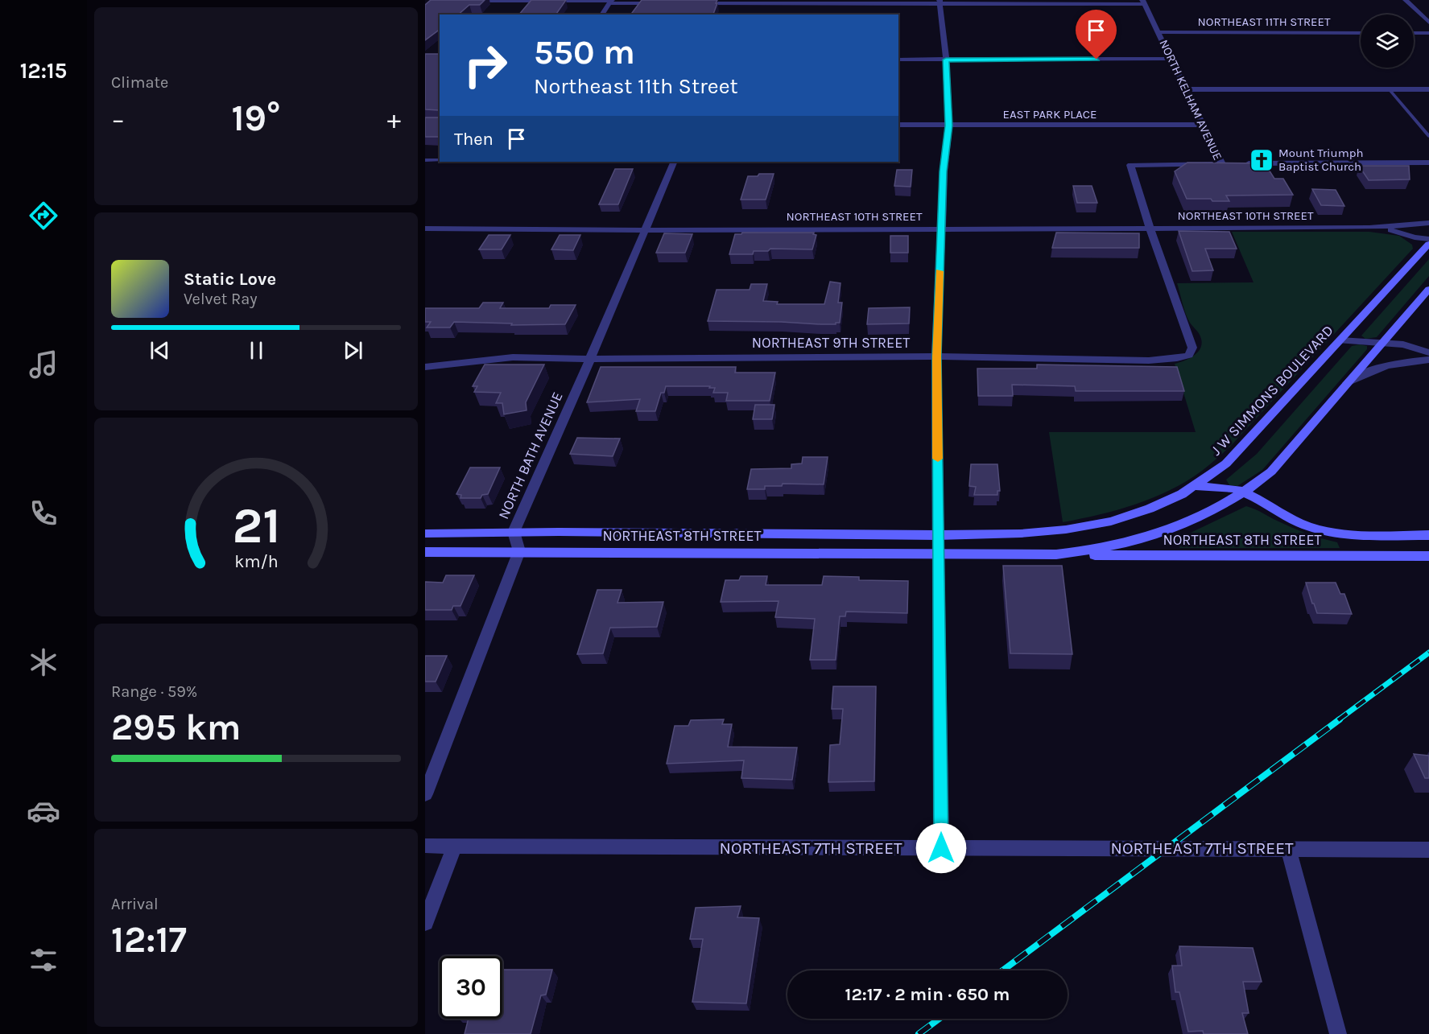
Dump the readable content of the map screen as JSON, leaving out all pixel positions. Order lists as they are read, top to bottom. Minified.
{"streets":{"main road":["J W SIMMONS BOULEVARD","NORTHEAST 8TH STREET"],"street":["NORTHEAST 11TH STREET","NORTH KELHAM AVENUE","EAST PARK PLACE","NORTHEAST 10TH STREET","NORTHEAST 9TH STREET","NORTH BATH AVENUE","NORTHEAST 7TH STREET"]},"crossings":[["NORTHEAST 11TH STREET","NORTH KELHAM AVENUE"],["NORTH KELHAM AVENUE","EAST PARK PLACE"],["NORTH KELHAM AVENUE","NORTHEAST 10TH STREET"],["NORTH KELHAM AVENUE","NORTHEAST 9TH STREET"],["NORTHEAST 10TH STREET","NORTHEAST 9TH STREET"],["NORTHEAST 10TH STREET","NORTH BATH AVENUE"],["NORTHEAST 9TH STREET","NORTH BATH AVENUE"],["J W SIMMONS BOULEVARD","NORTHEAST 8TH STREET"],["NORTH BATH AVENUE","NORTHEAST 8TH STREET"]],"places":{"church":["Mount Triumph Baptist Church"]},"page":{"tabs":"12:15","tile":["Climate",["Range · 59%","295 km"],["Arrival","12:17"]],"turn":["550 m","Northeast 11th Street"],"heat":["−","19°","+"],"then":"Then","song":["Static Love","Velvet Ray"],"limit":"30","trip":"12:17 · 2 min · 650 m","gauge":["21","km/h"]}}
